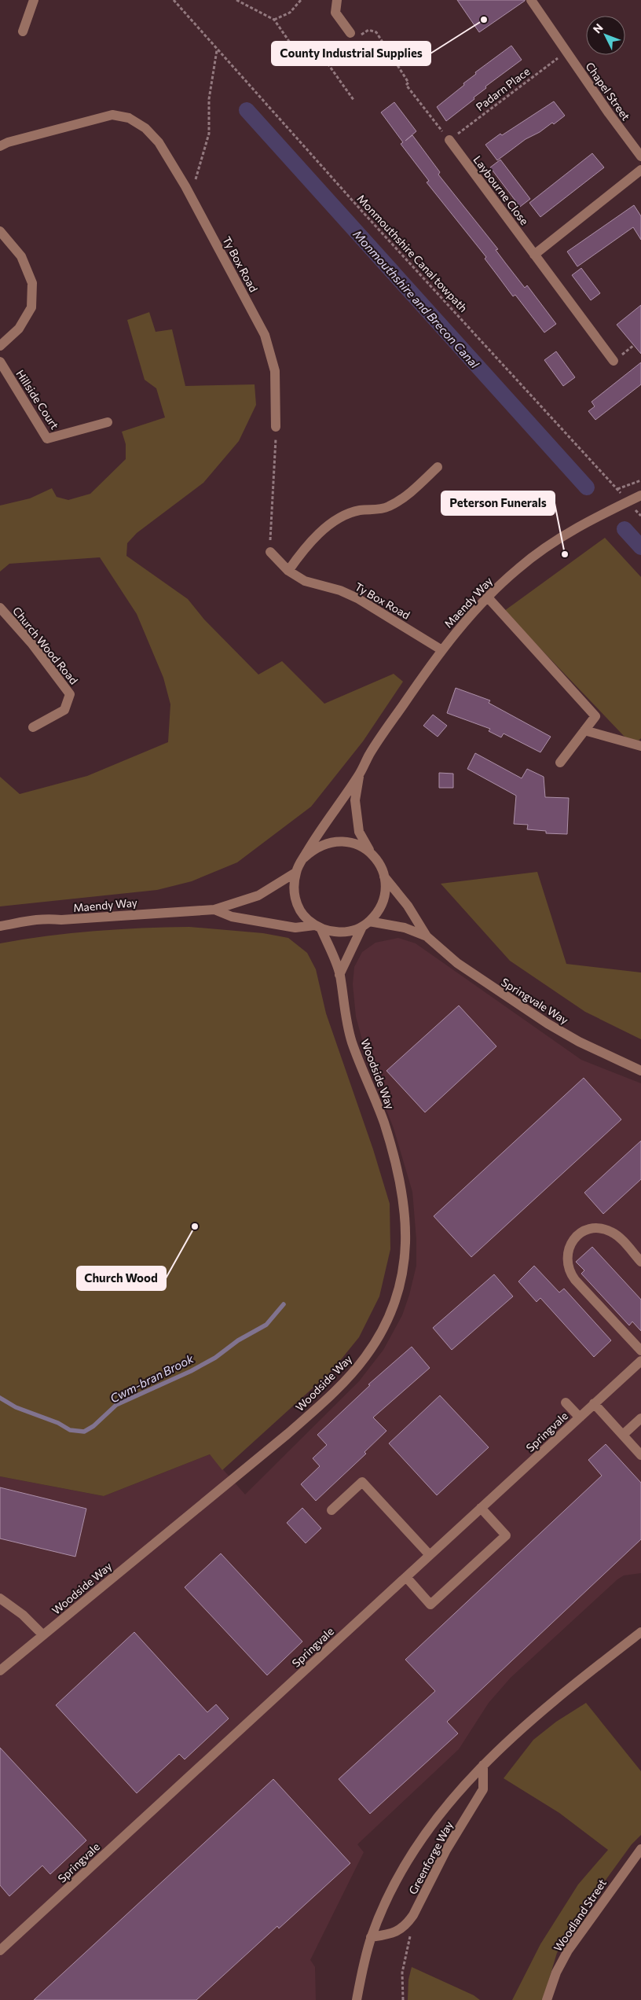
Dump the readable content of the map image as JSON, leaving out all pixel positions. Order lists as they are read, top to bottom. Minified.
{"streets":{"street":["Chapel Street","Laybourne Close","Ty Box Road","Hillside Court","Maendy Way","Church Wood Road","Springvale Way","Woodside Way","Springvale","Greenforge Way","Woodland Street"],"path":["Padarn Place","Monmouthshire Canal towpath"]},"crossings":[["Padarn Place","Chapel Street"],["Padarn Place","Laybourne Close"],["Monmouthshire Canal towpath","Maendy Way"],["Ty Box Road","Maendy Way"],["Maendy Way","Springvale Way"],["Maendy Way","Woodside Way"],["Springvale Way","Woodside Way"]],"water":["Monmouthshire and Brecon Canal","Cwm-bran Brook"],"places":["County Industrial Supplies","Peterson Funerals","Church Wood"],"north":"top left"}
